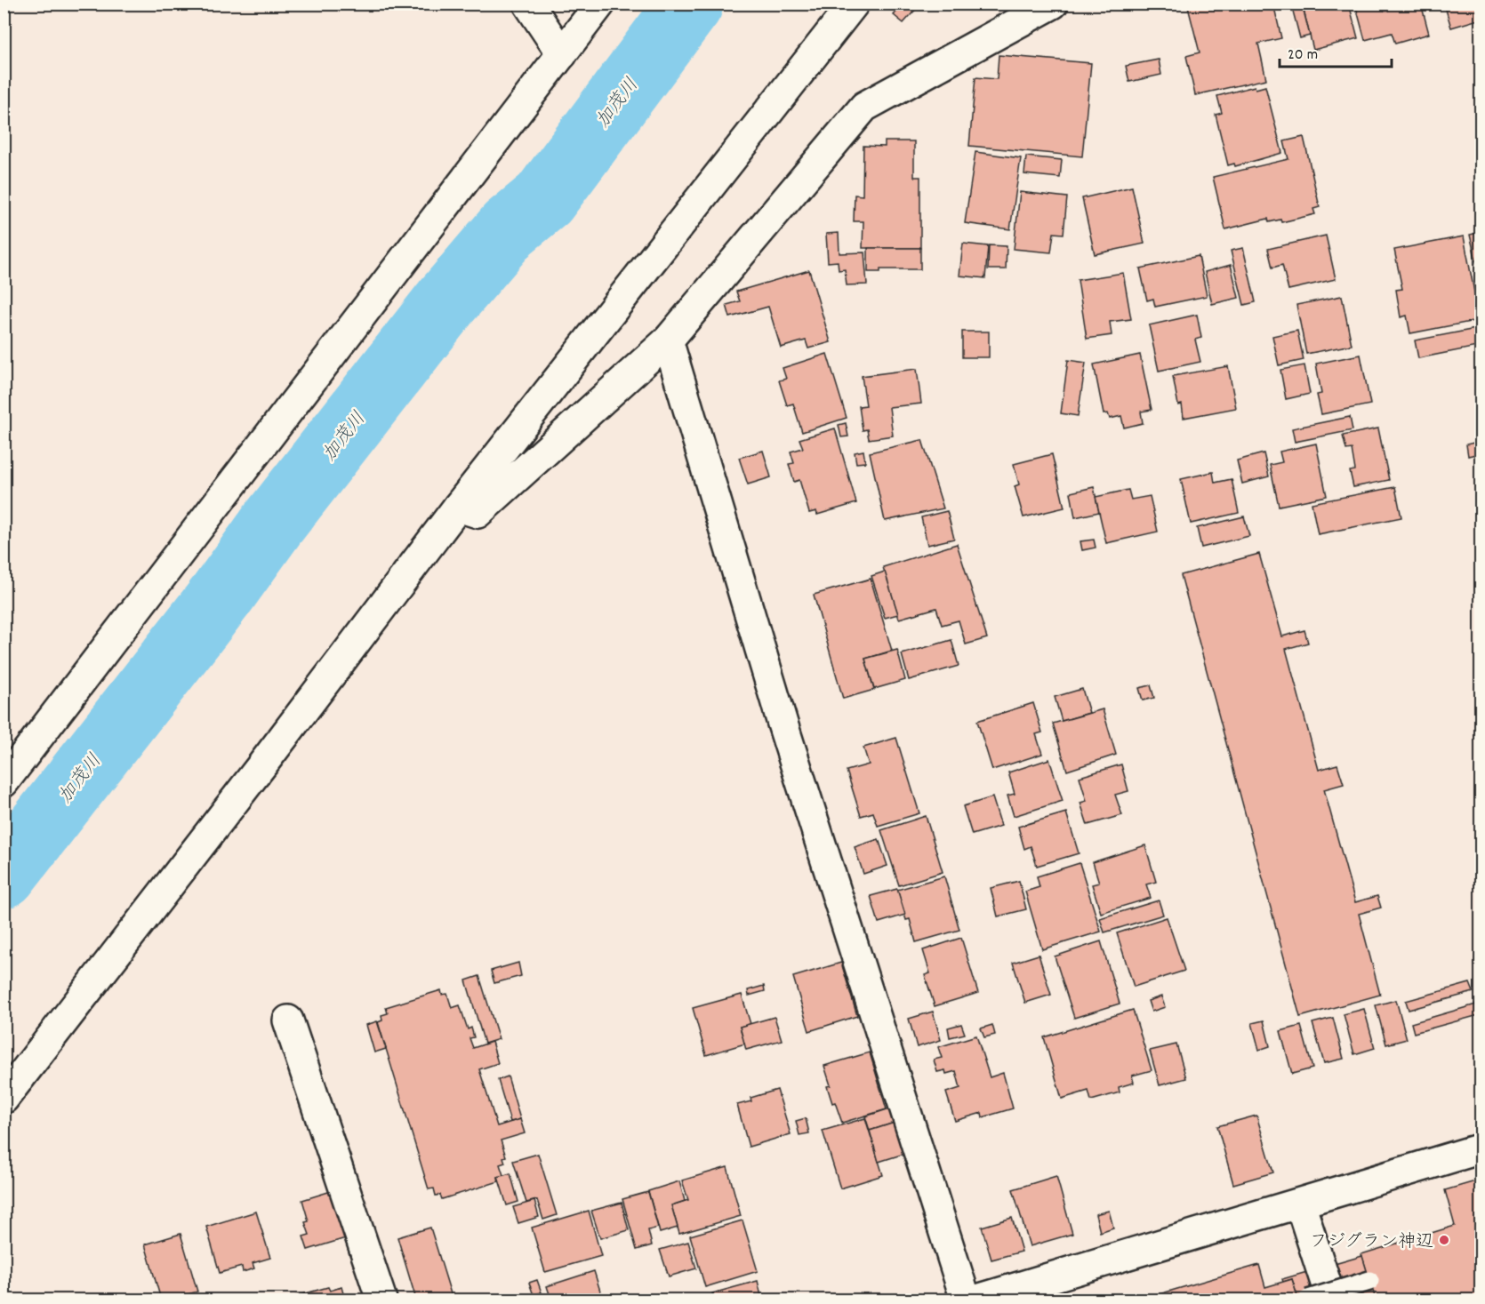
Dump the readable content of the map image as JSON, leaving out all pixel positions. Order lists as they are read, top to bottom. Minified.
{"water":["加茂川"],"places":["フジグラン神辺"],"scale_bar":"20 m"}
